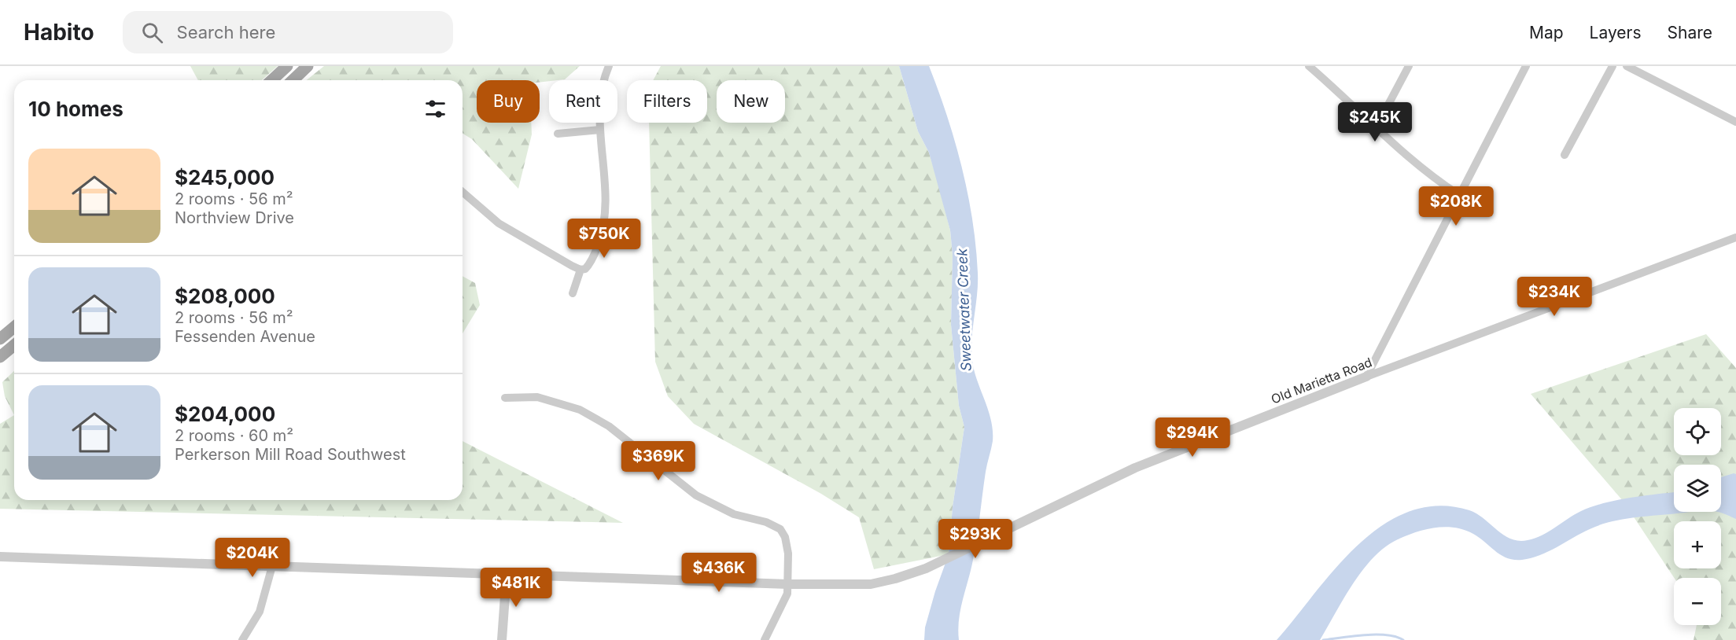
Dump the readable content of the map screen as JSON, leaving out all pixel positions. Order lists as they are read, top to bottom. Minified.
{"streets":{"street":["Old Marietta Road"]},"water":["Sweetwater Creek"],"page":{"header":"Habito","search":"Search here","nav":["Map","Layers","Share"],"chip":["Buy","Rent","Filters","New"],"heading":"10 homes","price":["$245K","$208K","$750K","$234K","$294K","$369K","$293K","$204K","$436K","$481K"],"list":[{"name":"$245,000","note":"2 rooms · 56 m² · Northview Drive"},{"name":"$208,000","note":"2 rooms · 56 m² · Fessenden Avenue"},{"name":"$204,000","note":"2 rooms · 60 m² · Perkerson Mill Road Southwest"}],"map_buttons":["+","−"]}}
